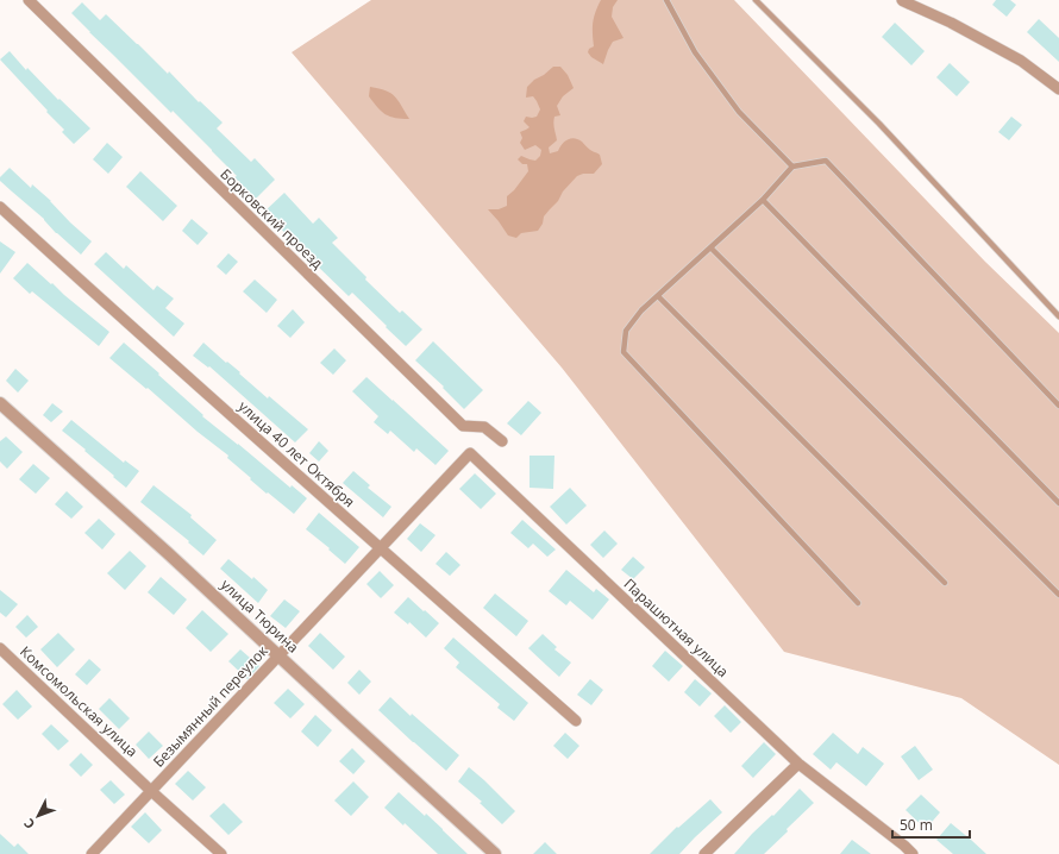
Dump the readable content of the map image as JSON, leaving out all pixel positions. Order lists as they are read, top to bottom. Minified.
{"streets":{"street":["Борковский проезд","улица 40 лет Октября","улица Тюрина","Парашютная улица","Комсомольская улица","Безымянный переулок"]},"crossings":[["улица 40 лет Октября","Безымянный переулок"],["улица Тюрина","Безымянный переулок"],["Парашютная улица","Безымянный переулок"],["Комсомольская улица","Безымянный переулок"]],"scale_bar":"50 m","north":"bottom left"}
